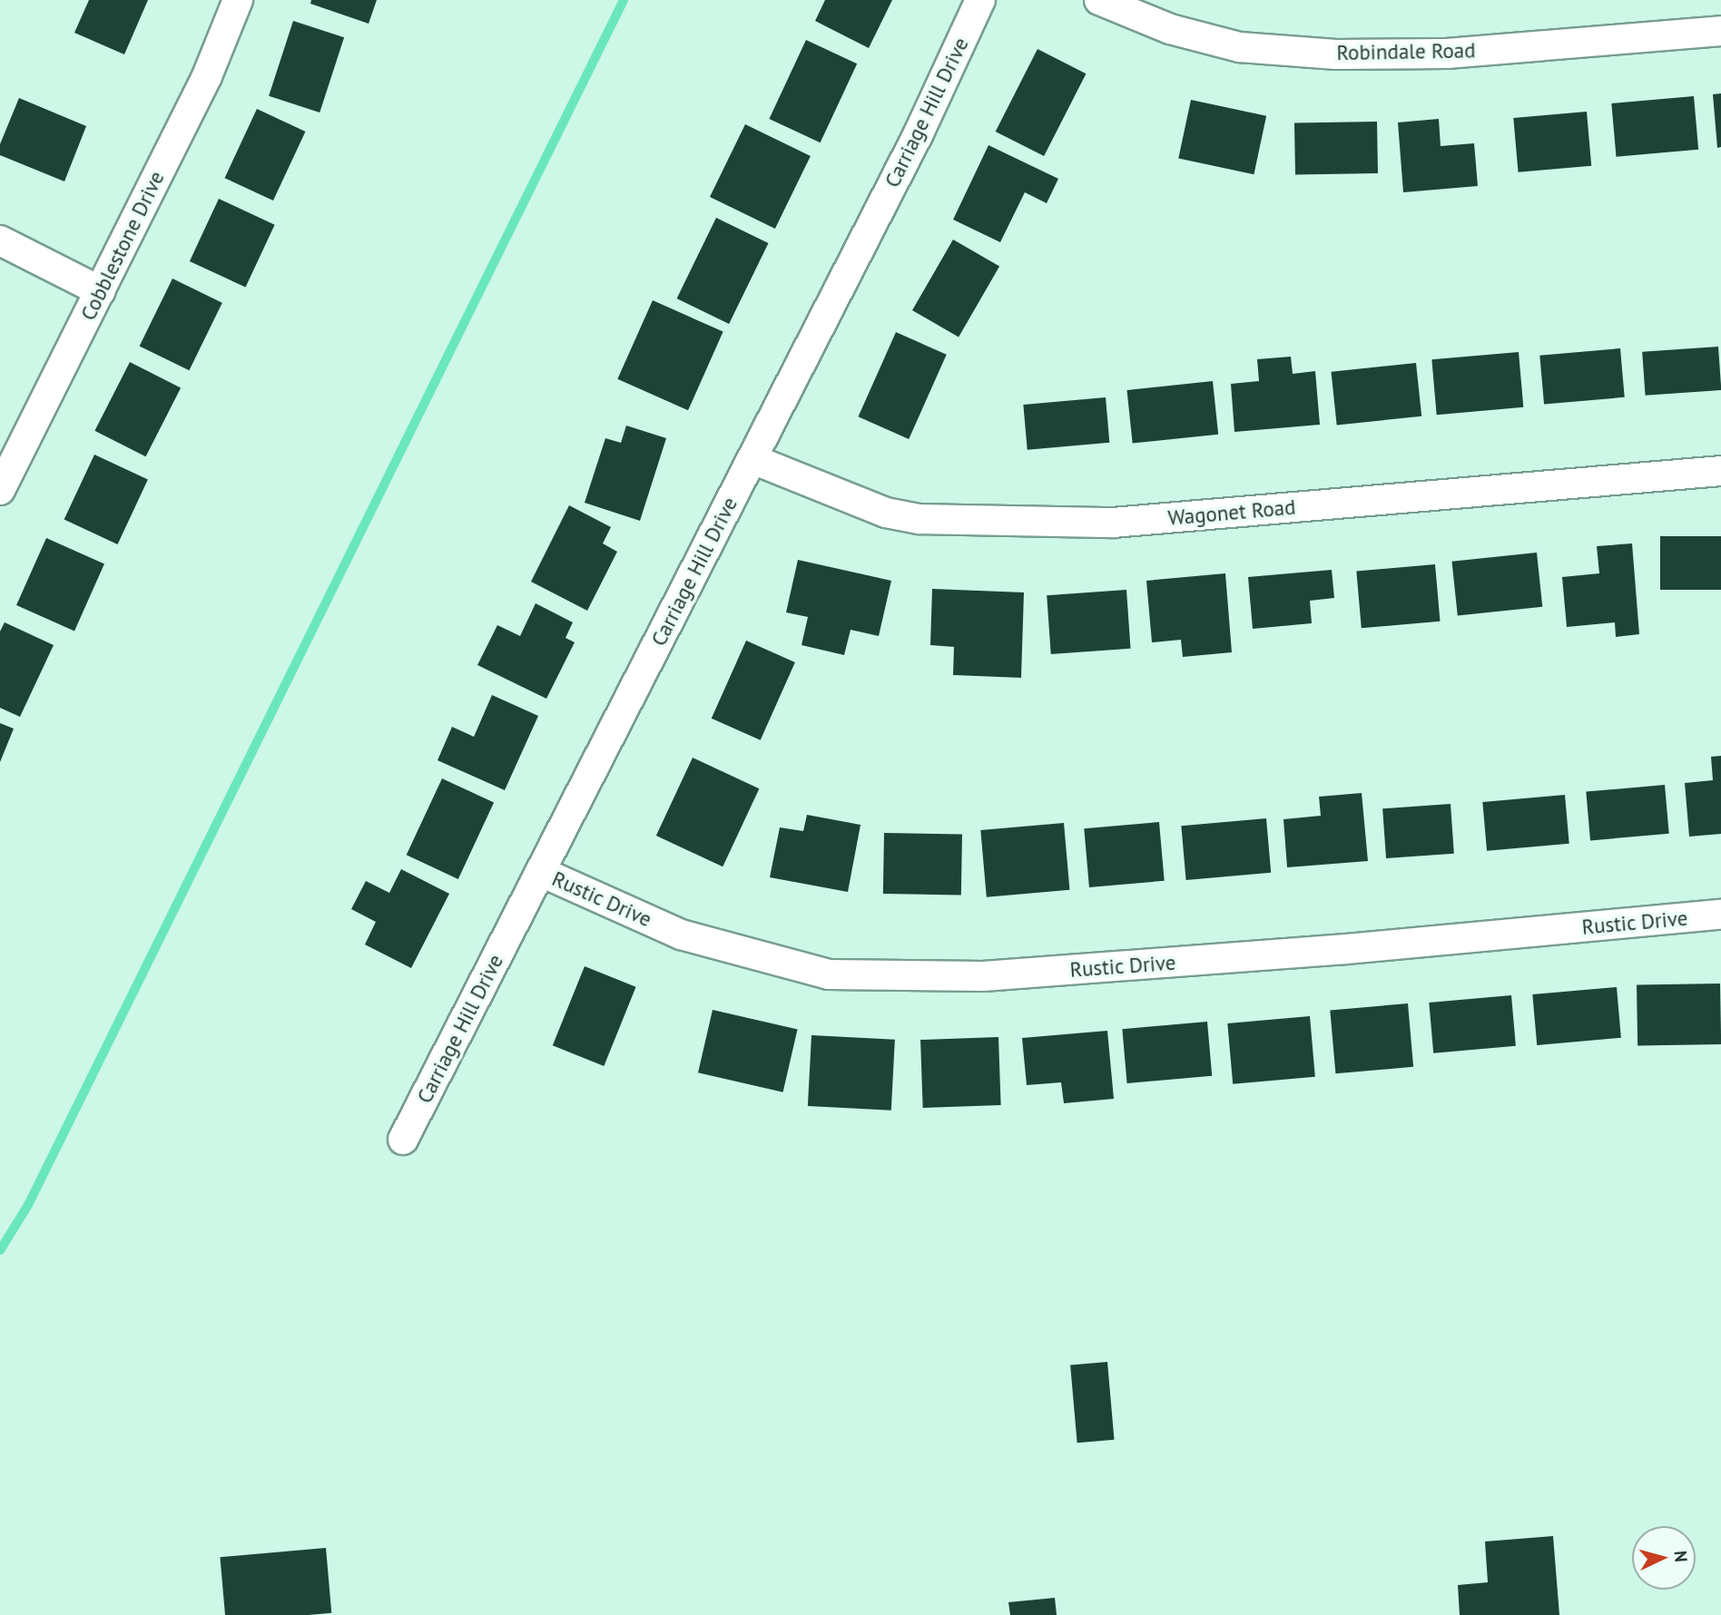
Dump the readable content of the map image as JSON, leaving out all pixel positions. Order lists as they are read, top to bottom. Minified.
{"streets":{"street":["Robindale Road","Carriage Hill Drive","Cobblestone Drive","Wagonet Road","Rustic Drive"]},"crossings":[["Carriage Hill Drive","Wagonet Road"],["Carriage Hill Drive","Rustic Drive"]],"north":"right"}
